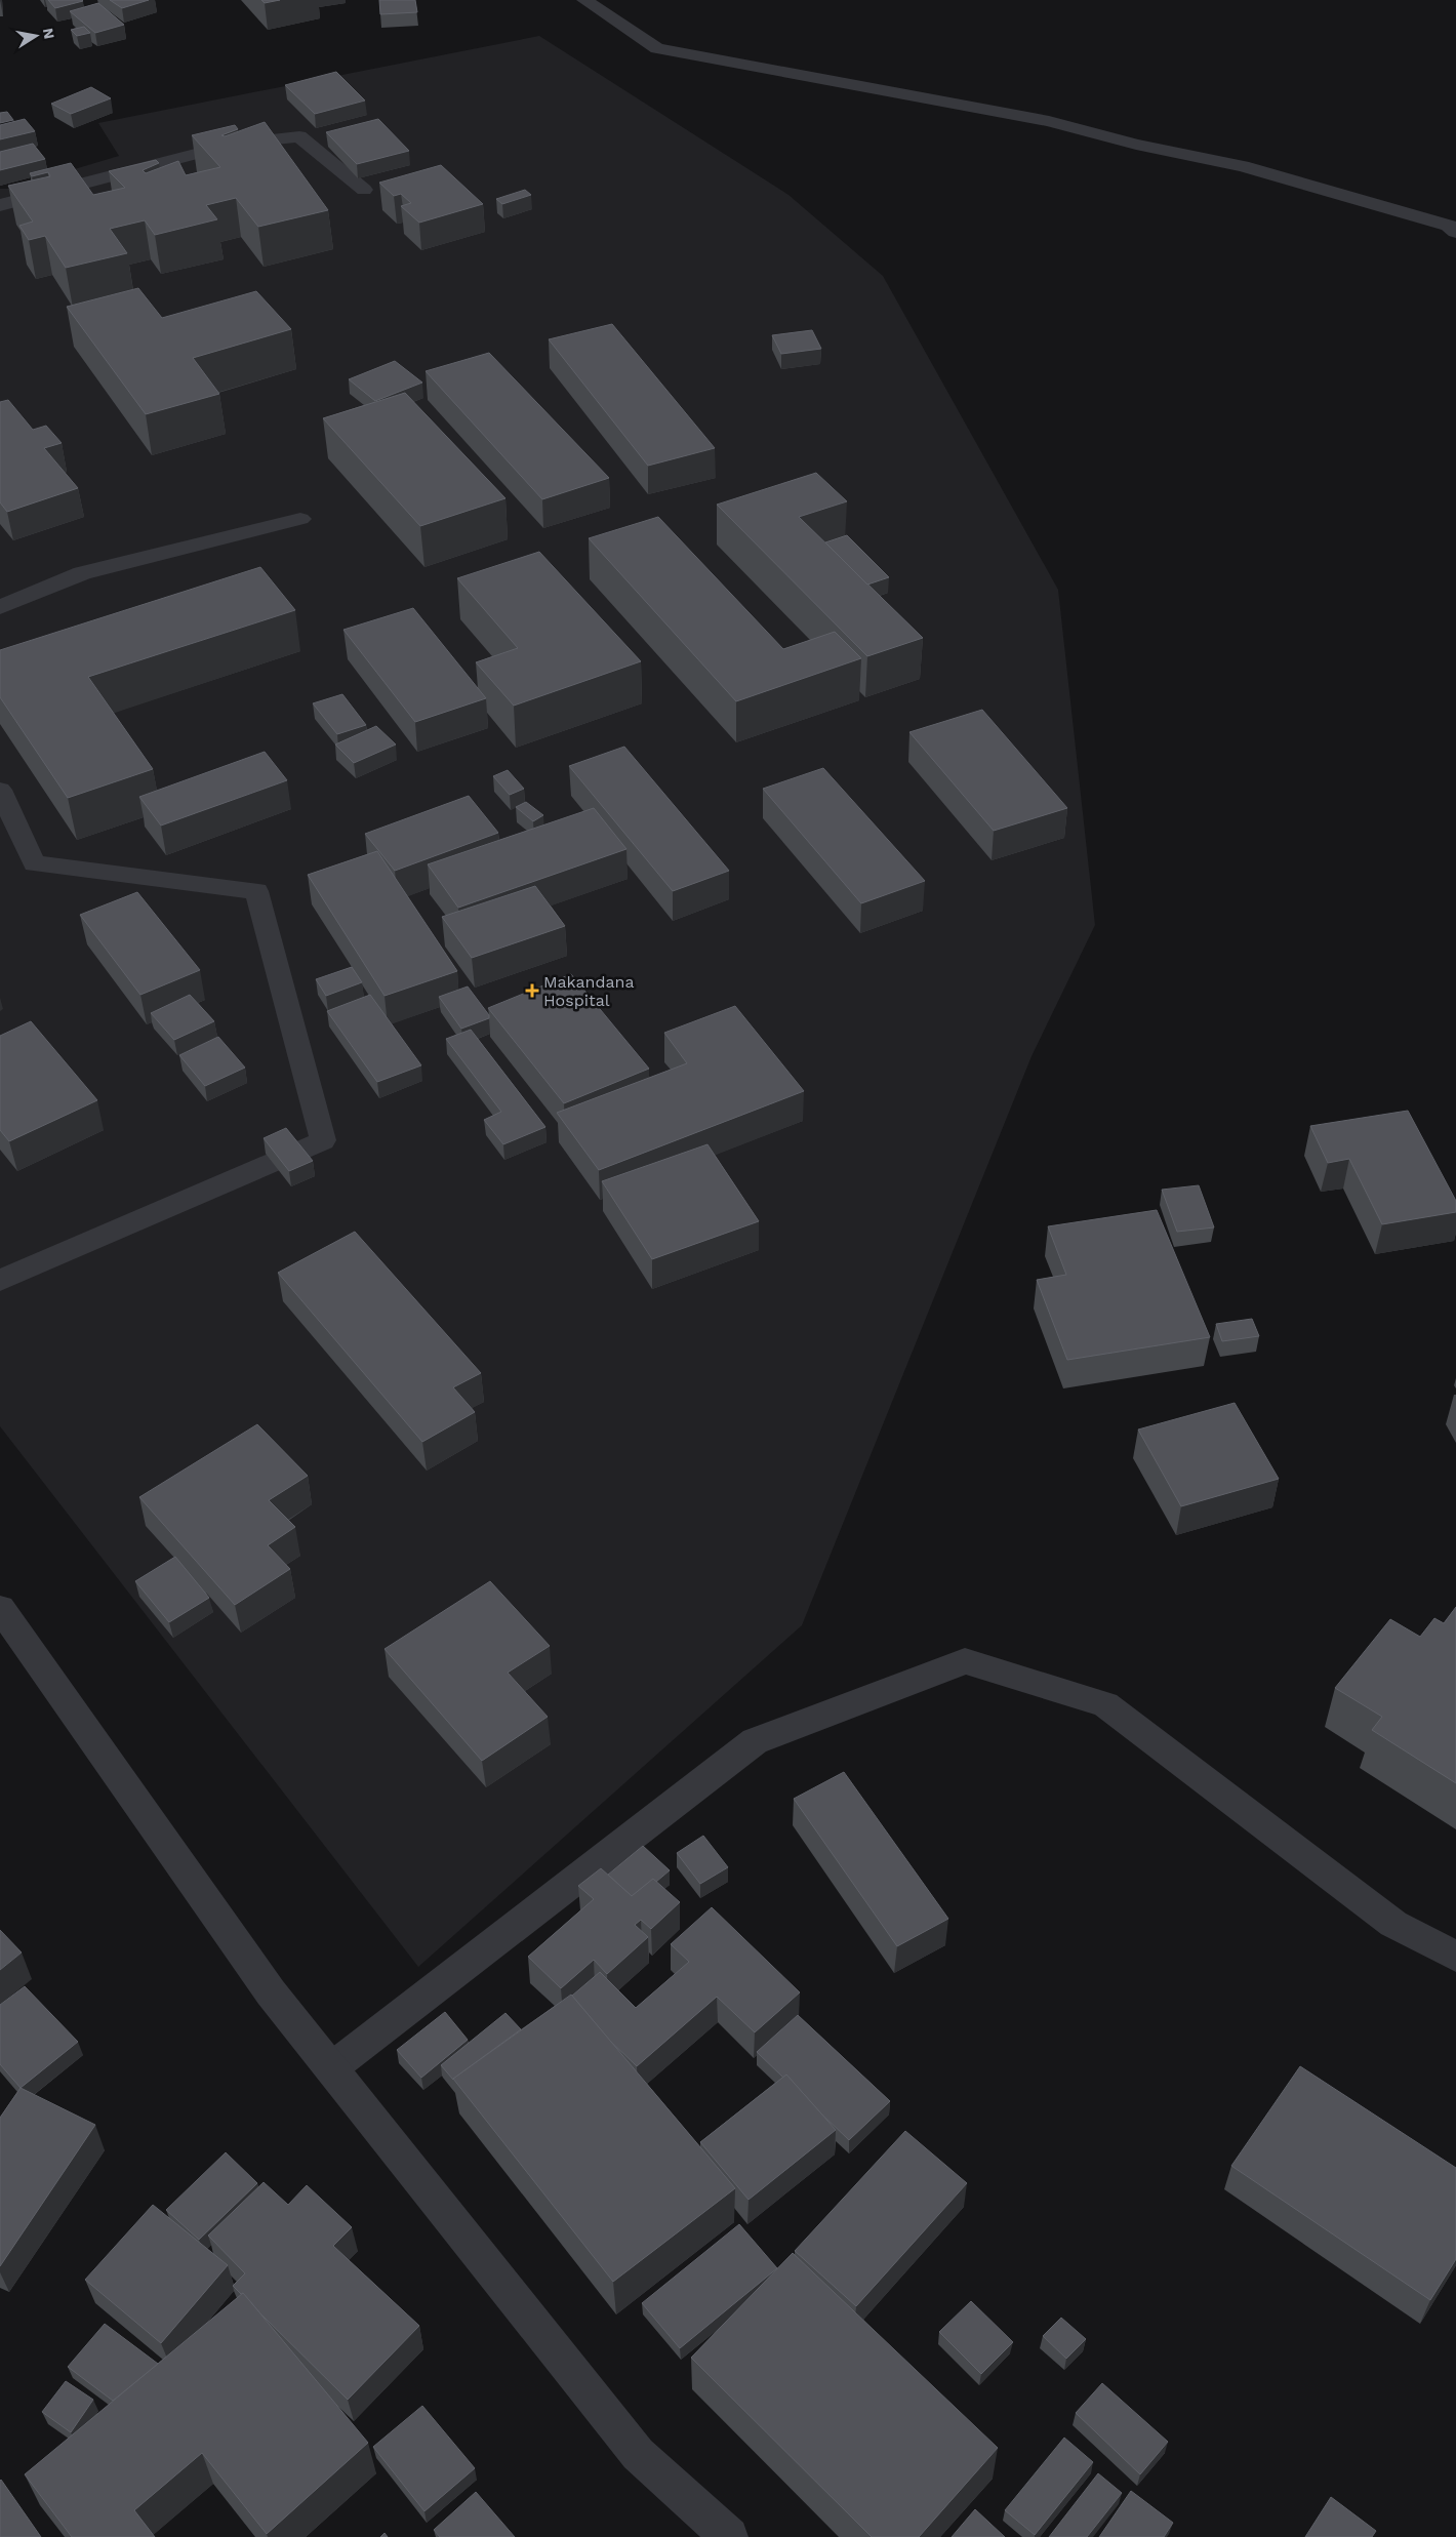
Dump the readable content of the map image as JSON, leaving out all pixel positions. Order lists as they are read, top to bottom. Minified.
{"places":{"health":["Makandana Hospital"]},"north":"right"}
